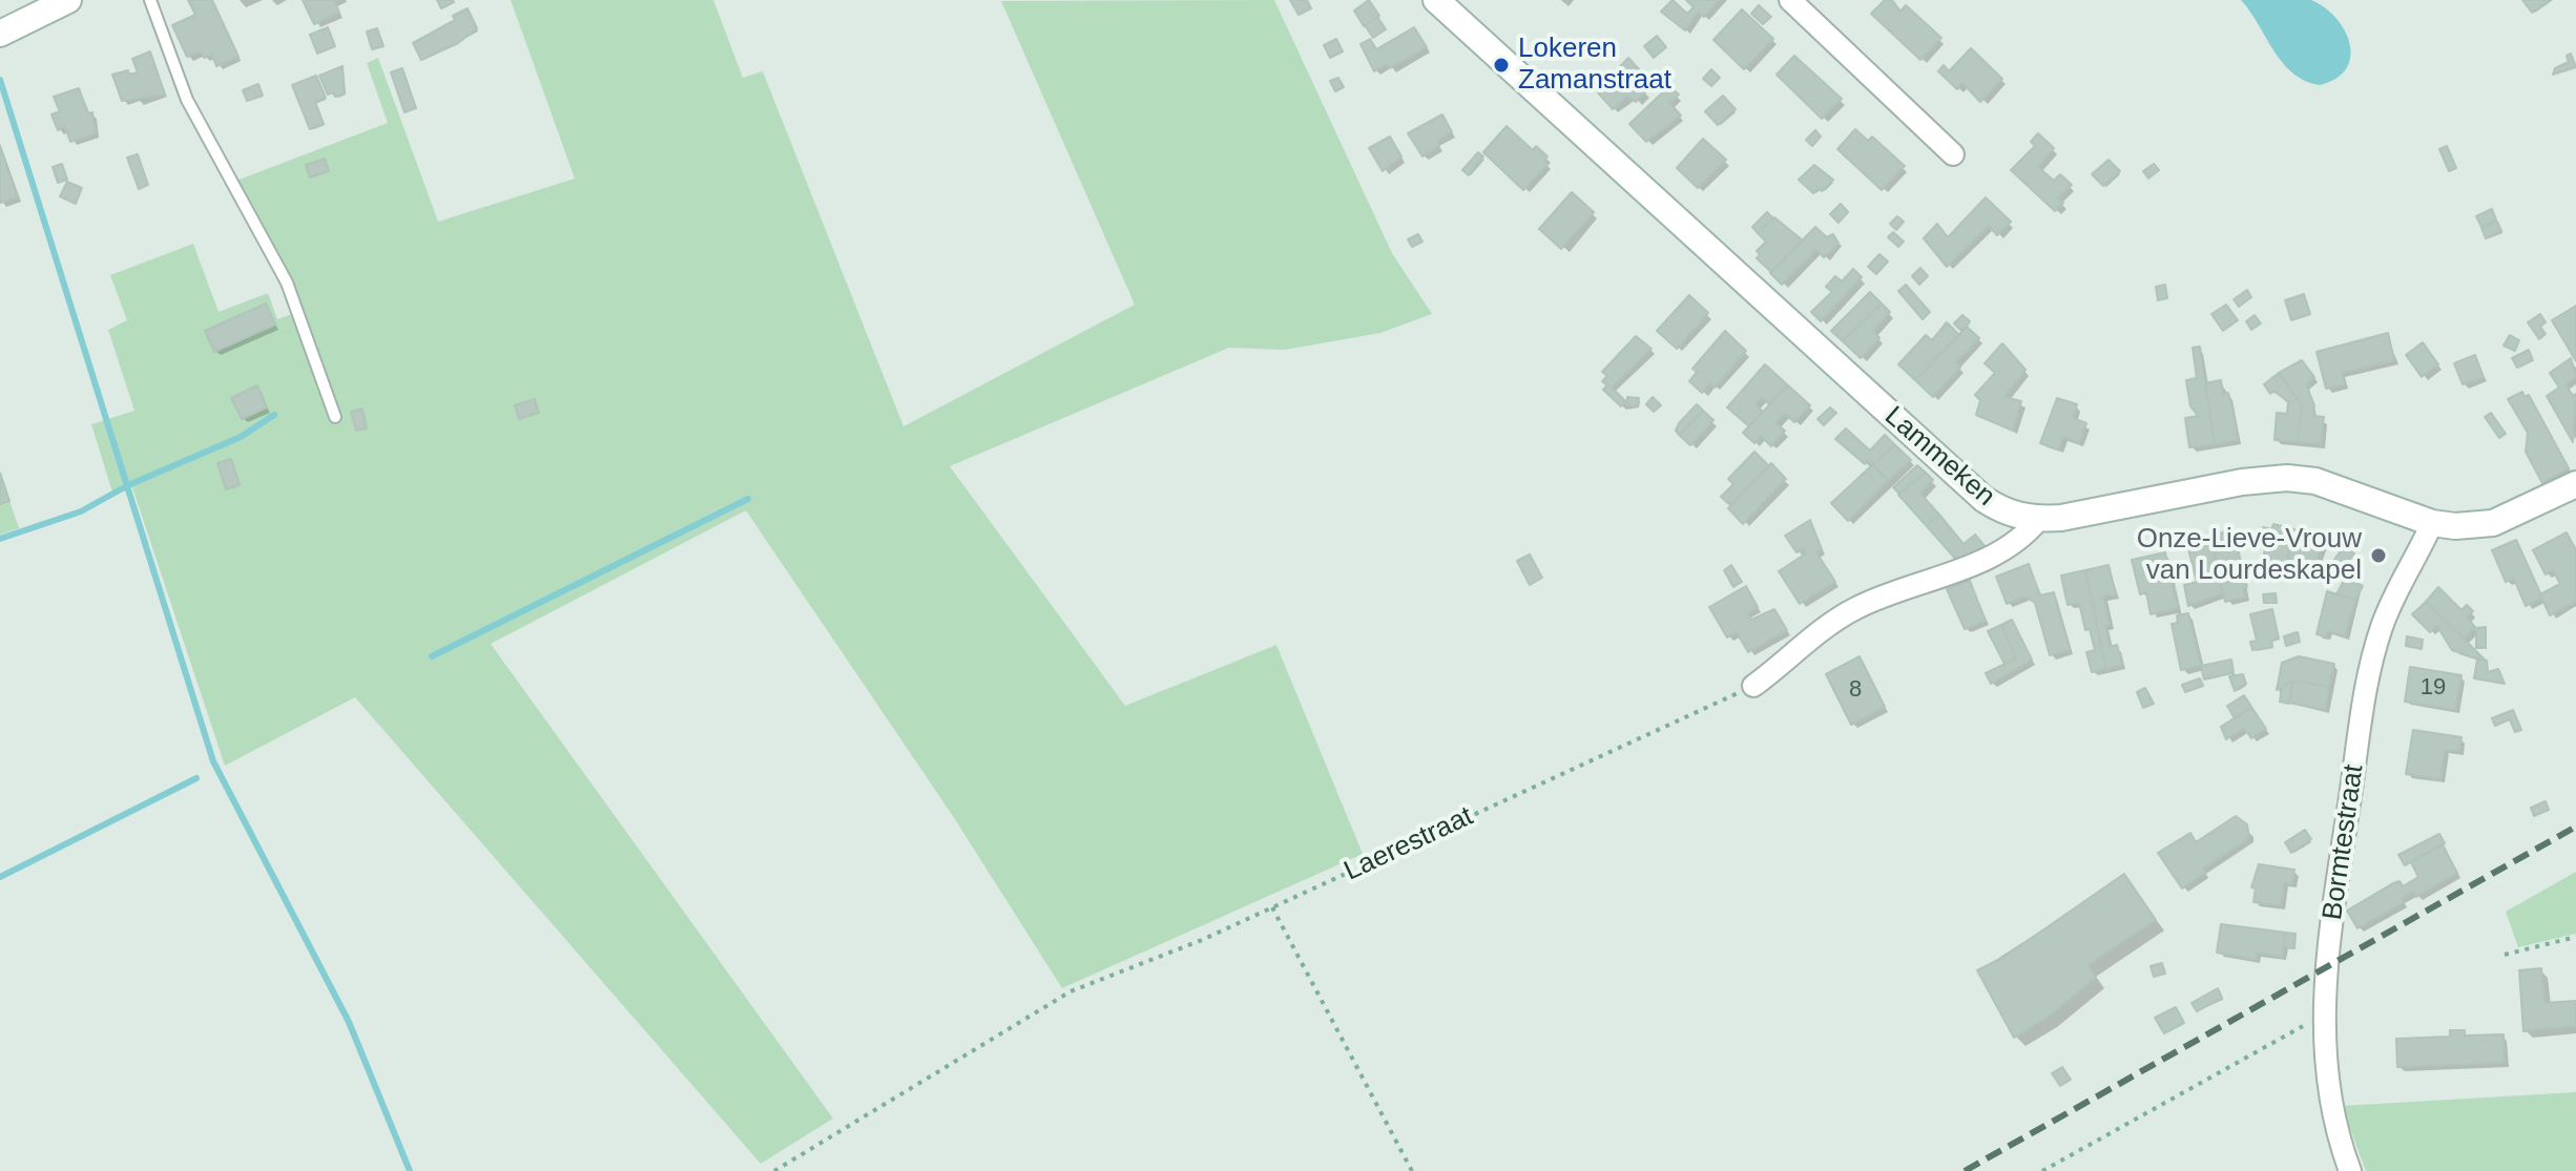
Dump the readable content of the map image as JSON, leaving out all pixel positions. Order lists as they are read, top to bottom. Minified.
{"streets":{"street":["Lammeken","Bormtestraat"],"path":["Laerestraat"]},"crossings":[["Lammeken","Bormtestraat"]],"places":["Lokeren Zamanstraat","Onze-Lieve-Vrouw van Lourdeskapel"],"house_numbers":["19","8"]}
